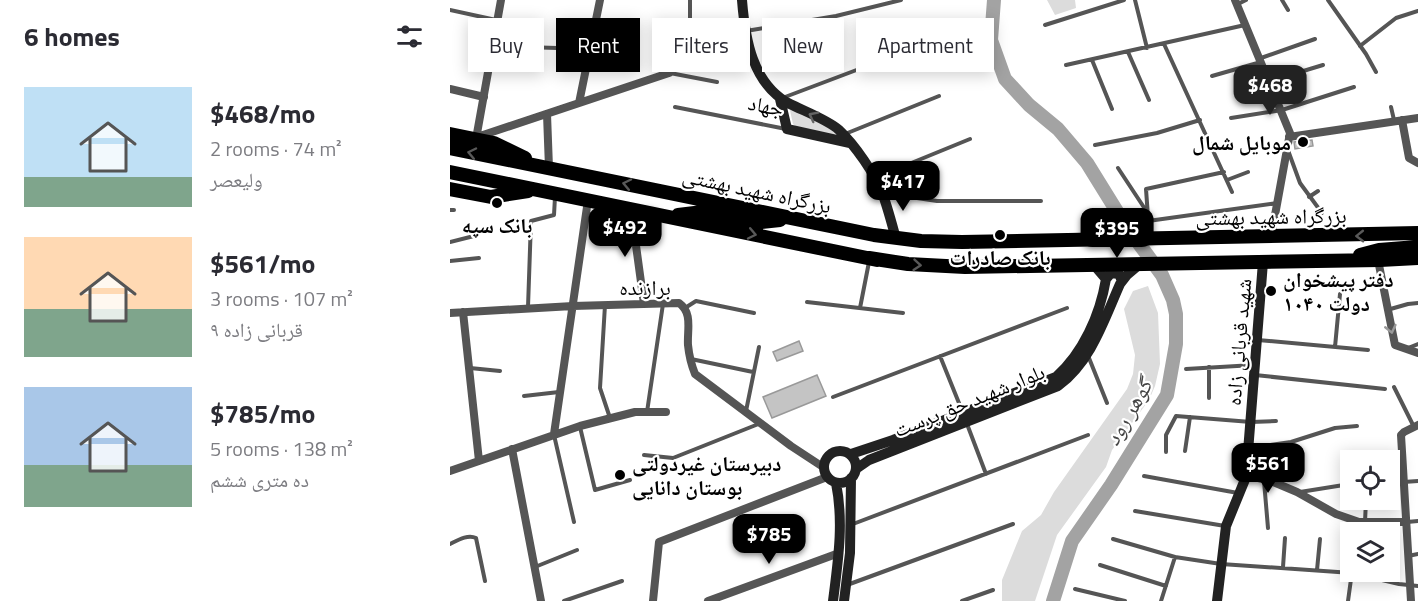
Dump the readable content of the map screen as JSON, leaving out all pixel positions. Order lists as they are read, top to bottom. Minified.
{"streets":{"highway":["بزرگراه شهید بهشتی"],"street":["جهاد","برازنده","شهید قربانی زاده","بلوار شهید حق پرست"]},"crossings":[["بزرگراه شهید بهشتی","شهید قربانی زاده"],["بزرگراه شهید بهشتی","بلوار شهید حق پرست"]],"water":["گوهر رود"],"places":["موبایل شمال","بانک سپه","بانک صادرات","دفتر پیشخوان دولت ۱۰۴۰","دبیرستان غیردولتی بوستان دانایی"],"page":{"heading":"6 homes","chip":["Buy","Rent","Filters","New","Apartment"],"price":["$468","$417","$492","$395","$561","$785"],"list":[{"name":"$468/mo","note":"2 rooms · 74 m² · ولیعصر"},{"name":"$561/mo","note":"3 rooms · 107 m² · قربانی زاده ۹"},{"name":"$785/mo","note":"5 rooms · 138 m² · ده متری ششم"}]}}
